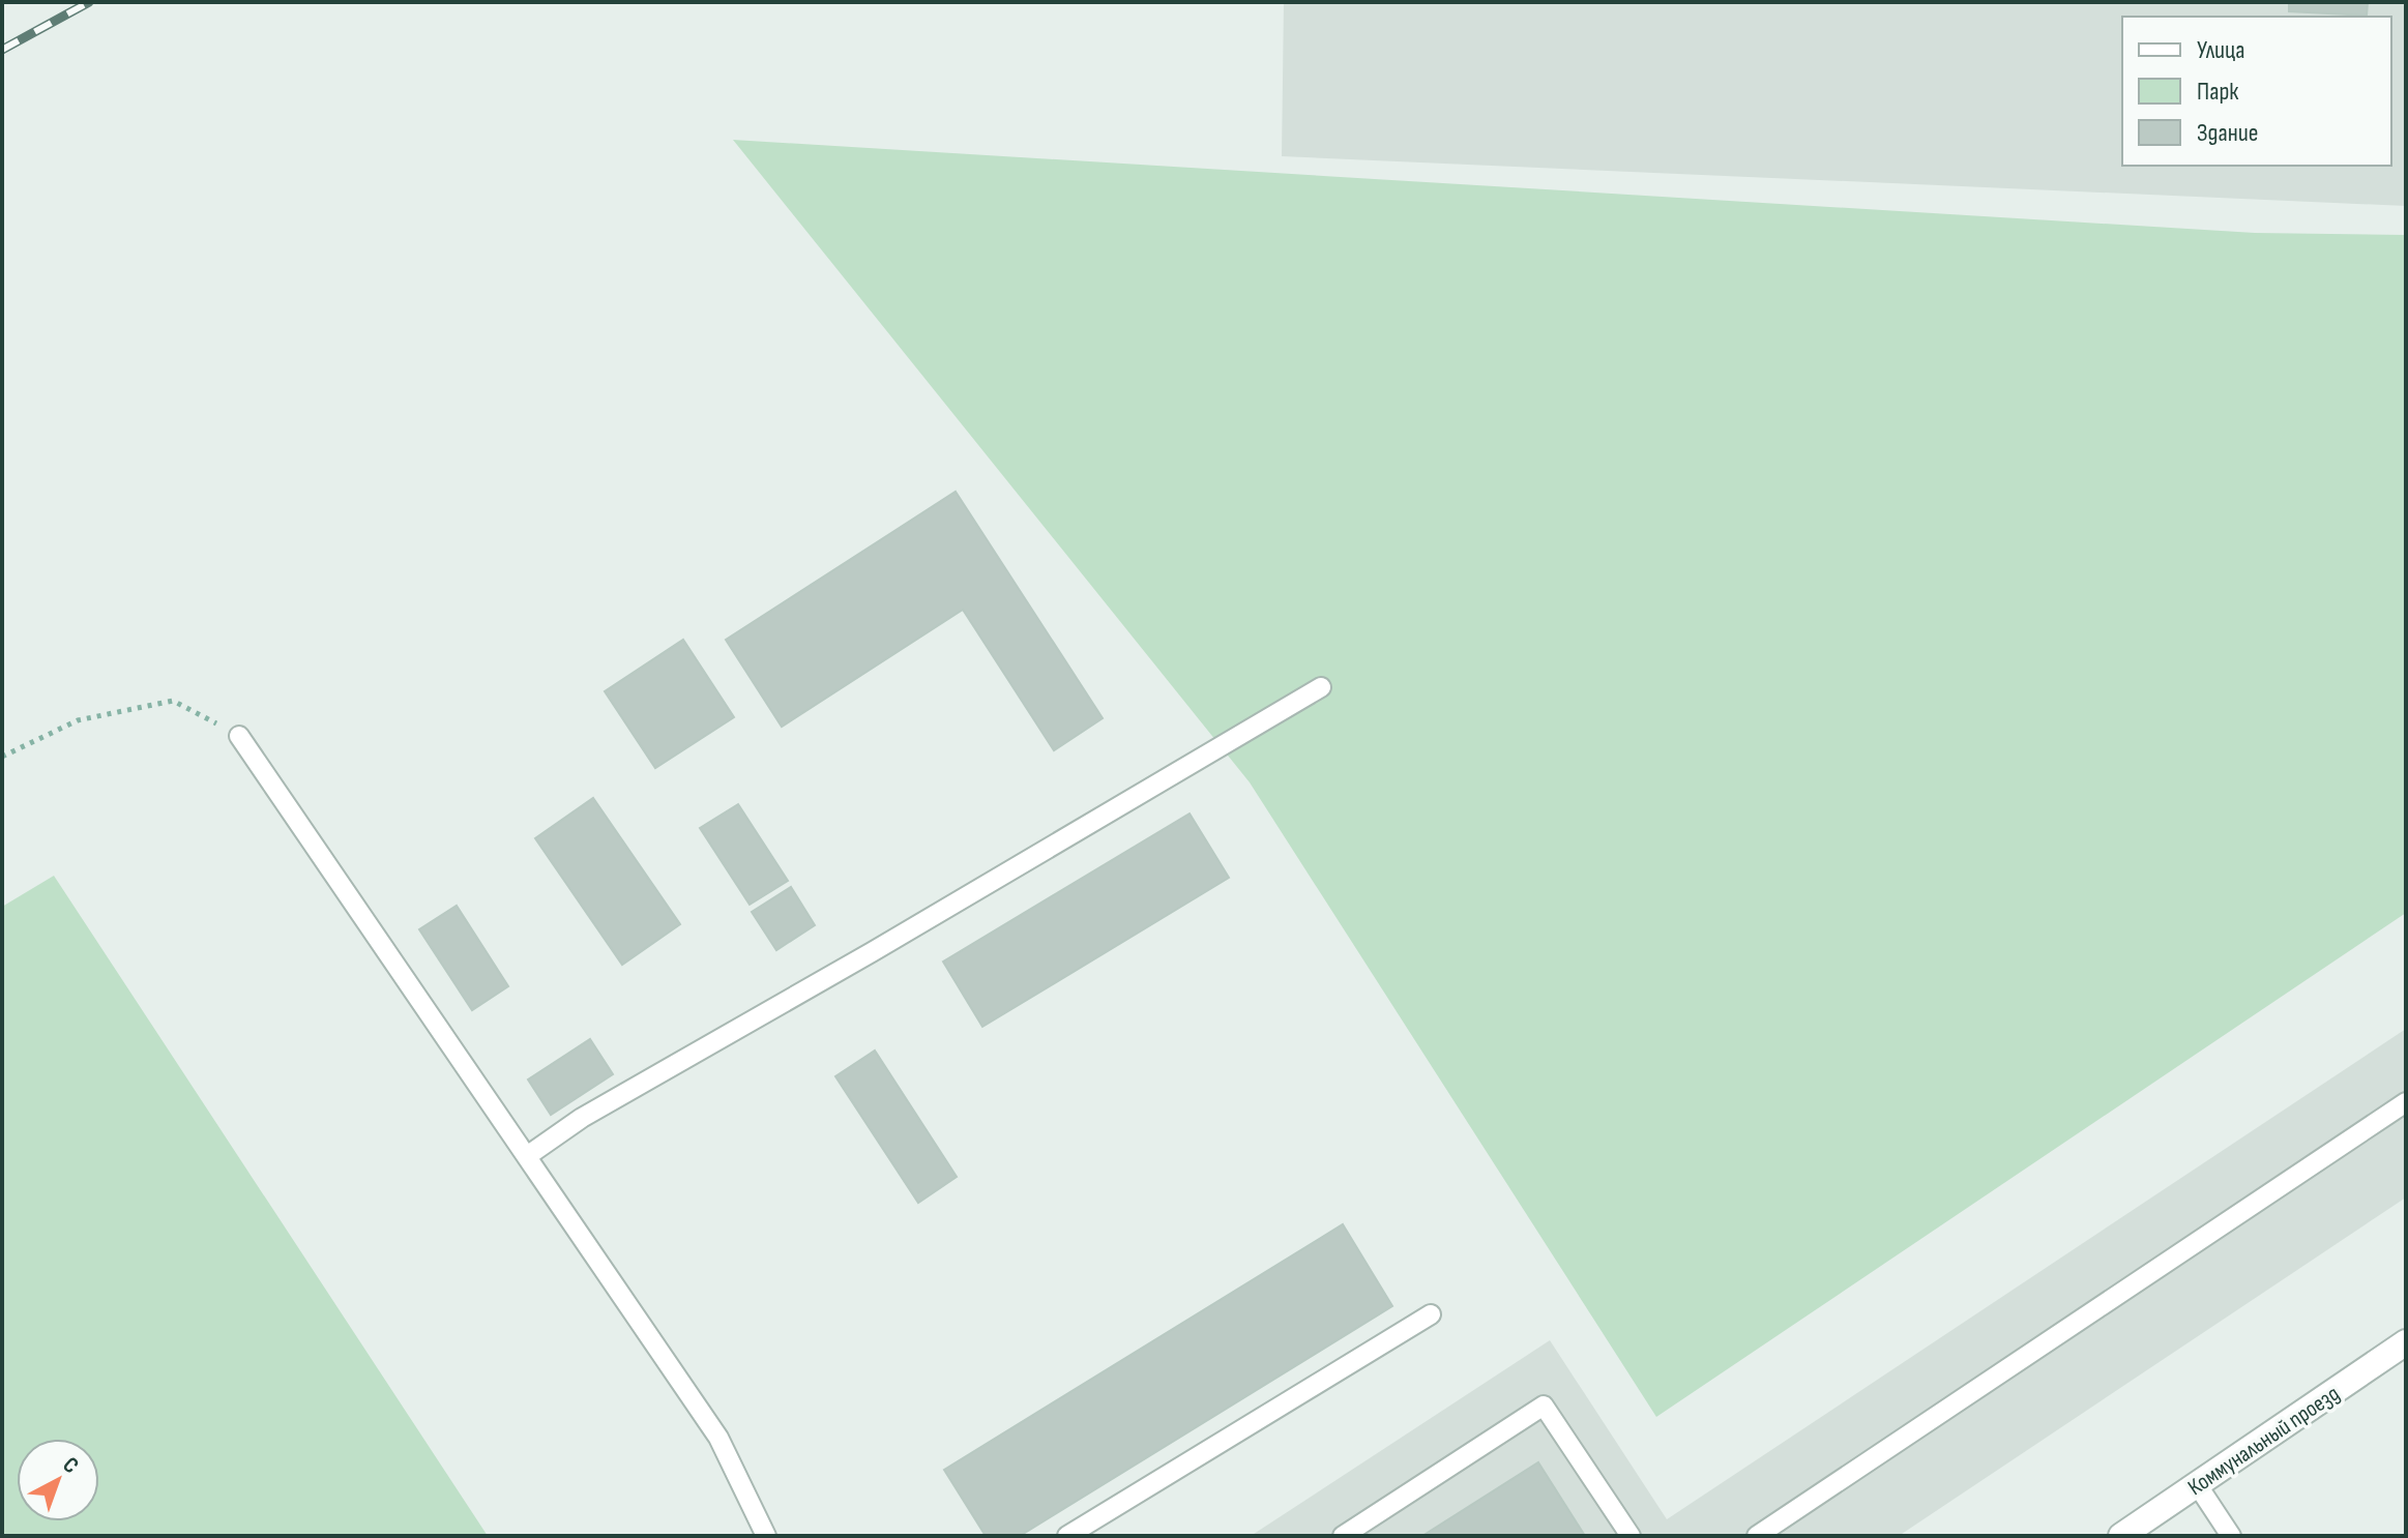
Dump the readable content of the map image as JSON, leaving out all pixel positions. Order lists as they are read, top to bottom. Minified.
{"streets":{"street":["Коммунальный проезд"]},"legend":["Улица","Парк","Здание"],"north":"top right"}
